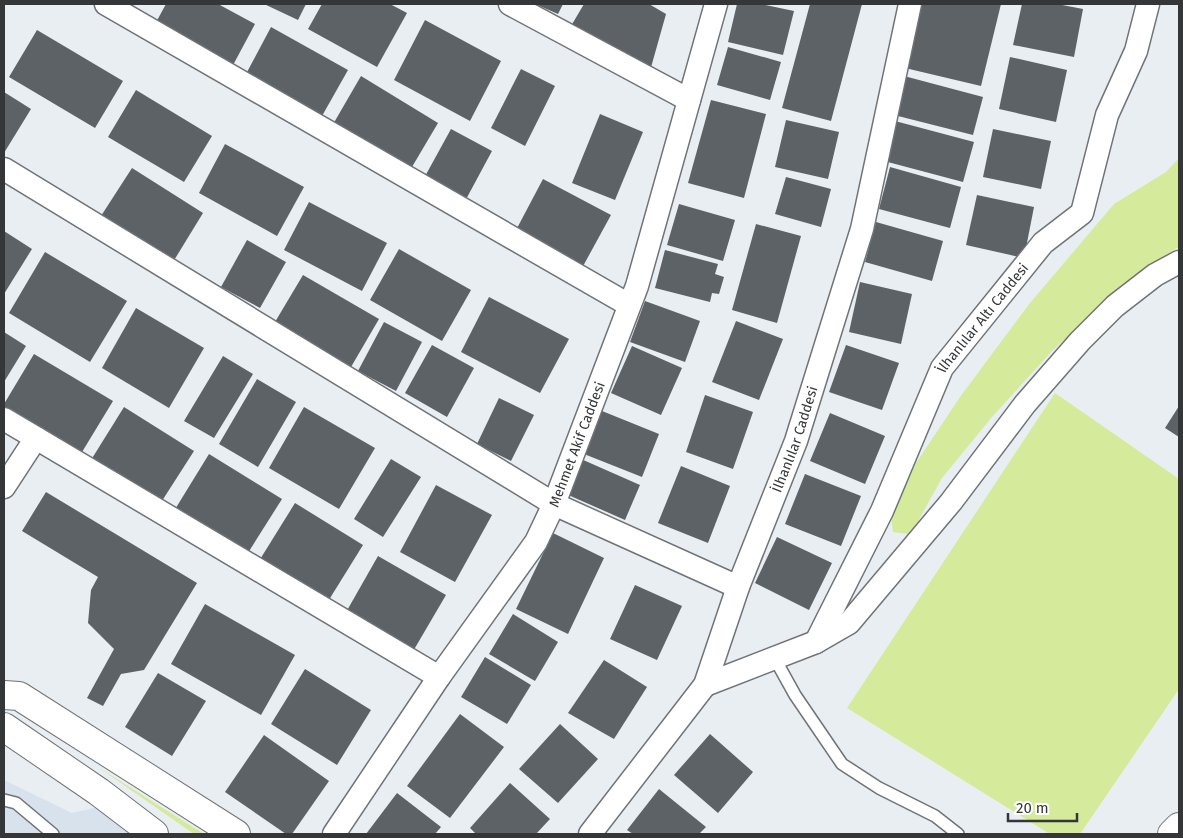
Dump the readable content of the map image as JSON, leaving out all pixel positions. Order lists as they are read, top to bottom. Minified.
{"streets":{"street":["İlhanlılar Altı Caddesi","İlhanlılar Caddesi","Mehmet Akif Caddesi"]},"scale_bar":"20 m"}
